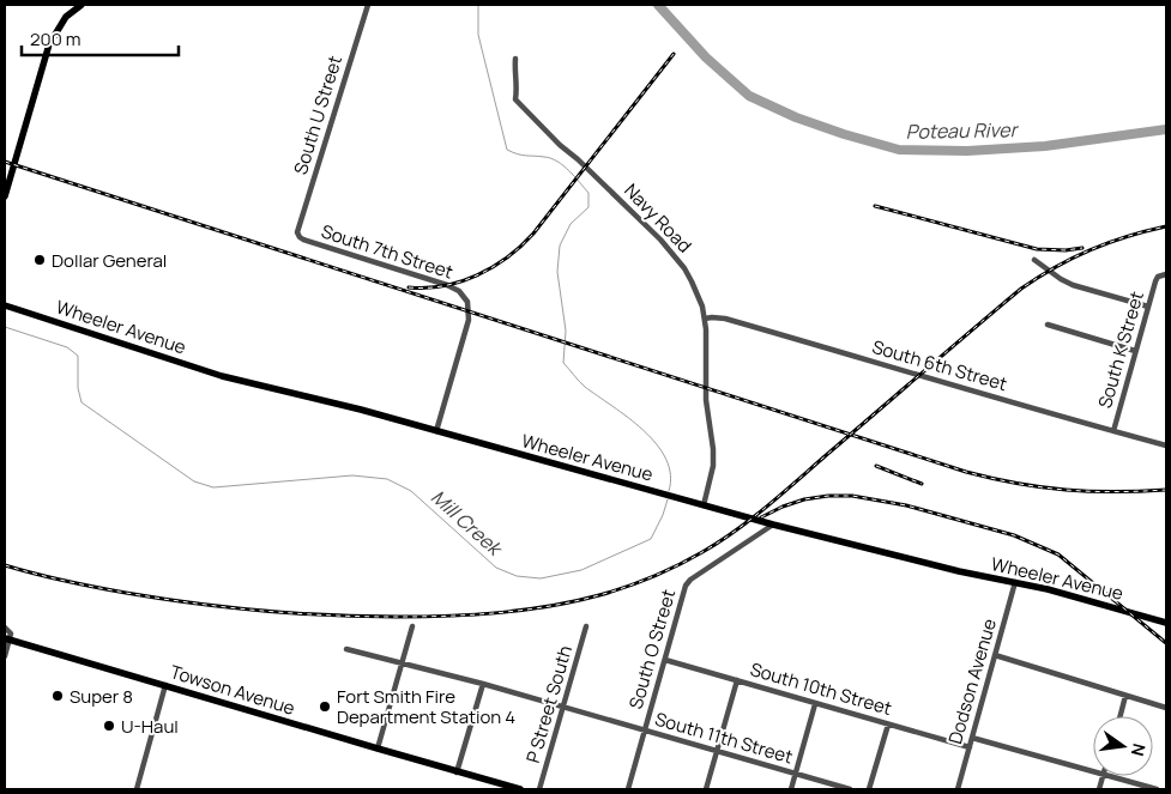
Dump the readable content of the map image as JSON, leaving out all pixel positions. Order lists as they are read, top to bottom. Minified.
{"streets":{"main road":["Wheeler Avenue","Towson Avenue"],"street":["South U Street","Navy Road","South 7th Street","South K Street","South 6th Street","South O Street","Dodson Avenue","South 10th Street","P Street South","South 11th Street"]},"crossings":[["South U Street","South 7th Street"],["Navy Road","Wheeler Avenue"],["Navy Road","South 6th Street"],["South 7th Street","Wheeler Avenue"],["Wheeler Avenue","South O Street"],["Wheeler Avenue","Dodson Avenue"],["South K Street","South 6th Street"],["South O Street","South 10th Street"],["South O Street","South 11th Street"],["Dodson Avenue","South 10th Street"],["P Street South","South 11th Street"]],"water":["Poteau River","Mill Creek"],"places":["Dollar General","Super 8","Fort Smith Fire Department Station 4","U-Haul"],"scale_bar":"200 m","north":"right"}
